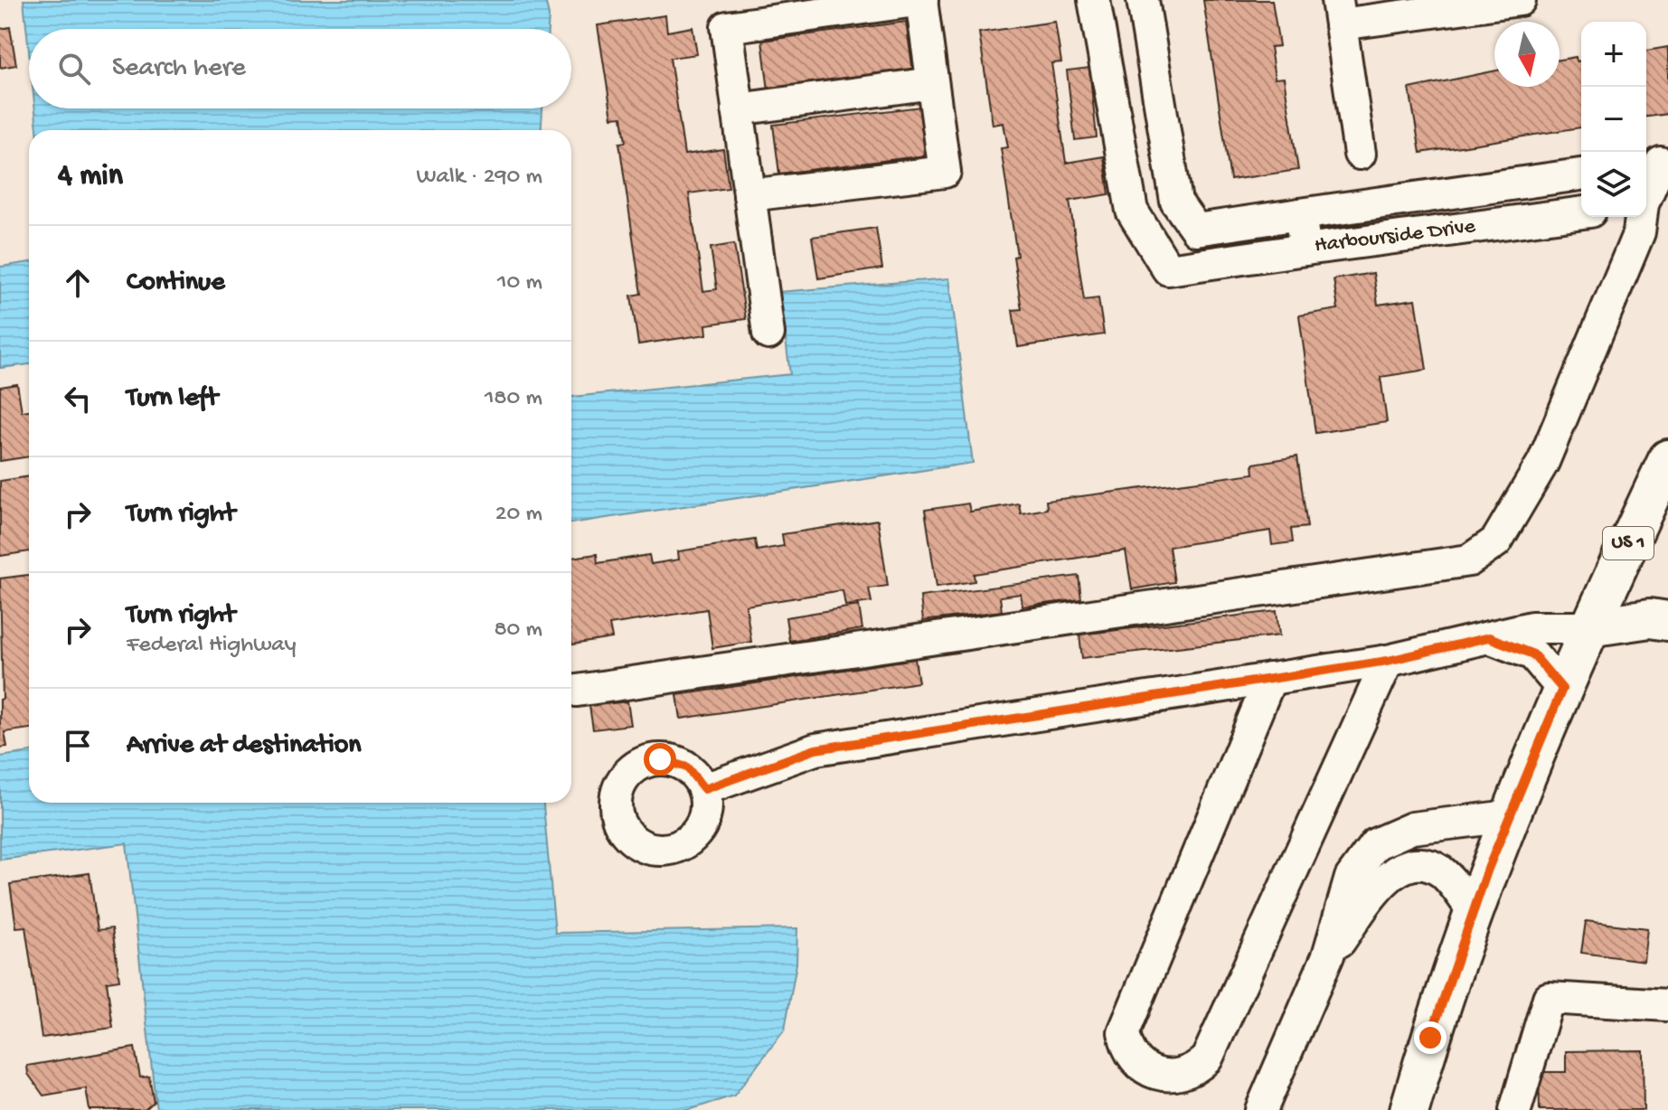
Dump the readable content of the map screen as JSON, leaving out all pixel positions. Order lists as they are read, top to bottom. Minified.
{"streets":{"main road":["US 1"],"street":["Harbourside Drive"]},"north":"bottom","page":{"map_buttons":["+","−"],"search":"Search here","heading":["4 min","Walk · 290 m"],"list":[["Continue","10 m"],["Turn left","180 m"],["Turn right","20 m"],["Turn right","Federal Highway","80 m"],"Arrive at destination"]}}
